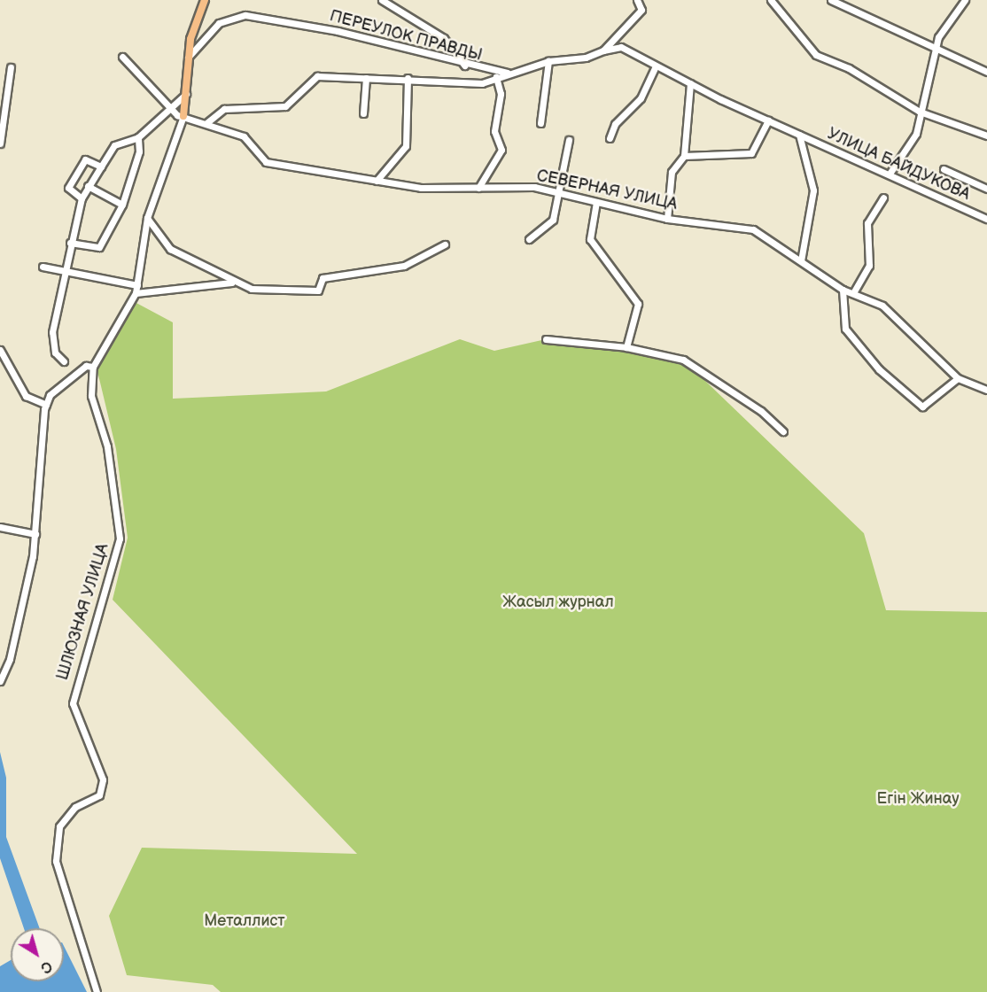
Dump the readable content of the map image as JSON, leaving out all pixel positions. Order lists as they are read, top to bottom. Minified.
{"streets":{"street":["ПЕРЕУЛОК ПРАВДЫ","УЛИЦА БАЙДУКОВА","СЕВЕРНАЯ УЛИЦА","ШЛЮЗНАЯ УЛИЦА"]},"crossings":[["СЕВЕРНАЯ УЛИЦА","ШЛЮЗНАЯ УЛИЦА"]],"parks":["Жасыл журнал","Егін Жинау","Металлист"],"north":"bottom right"}
